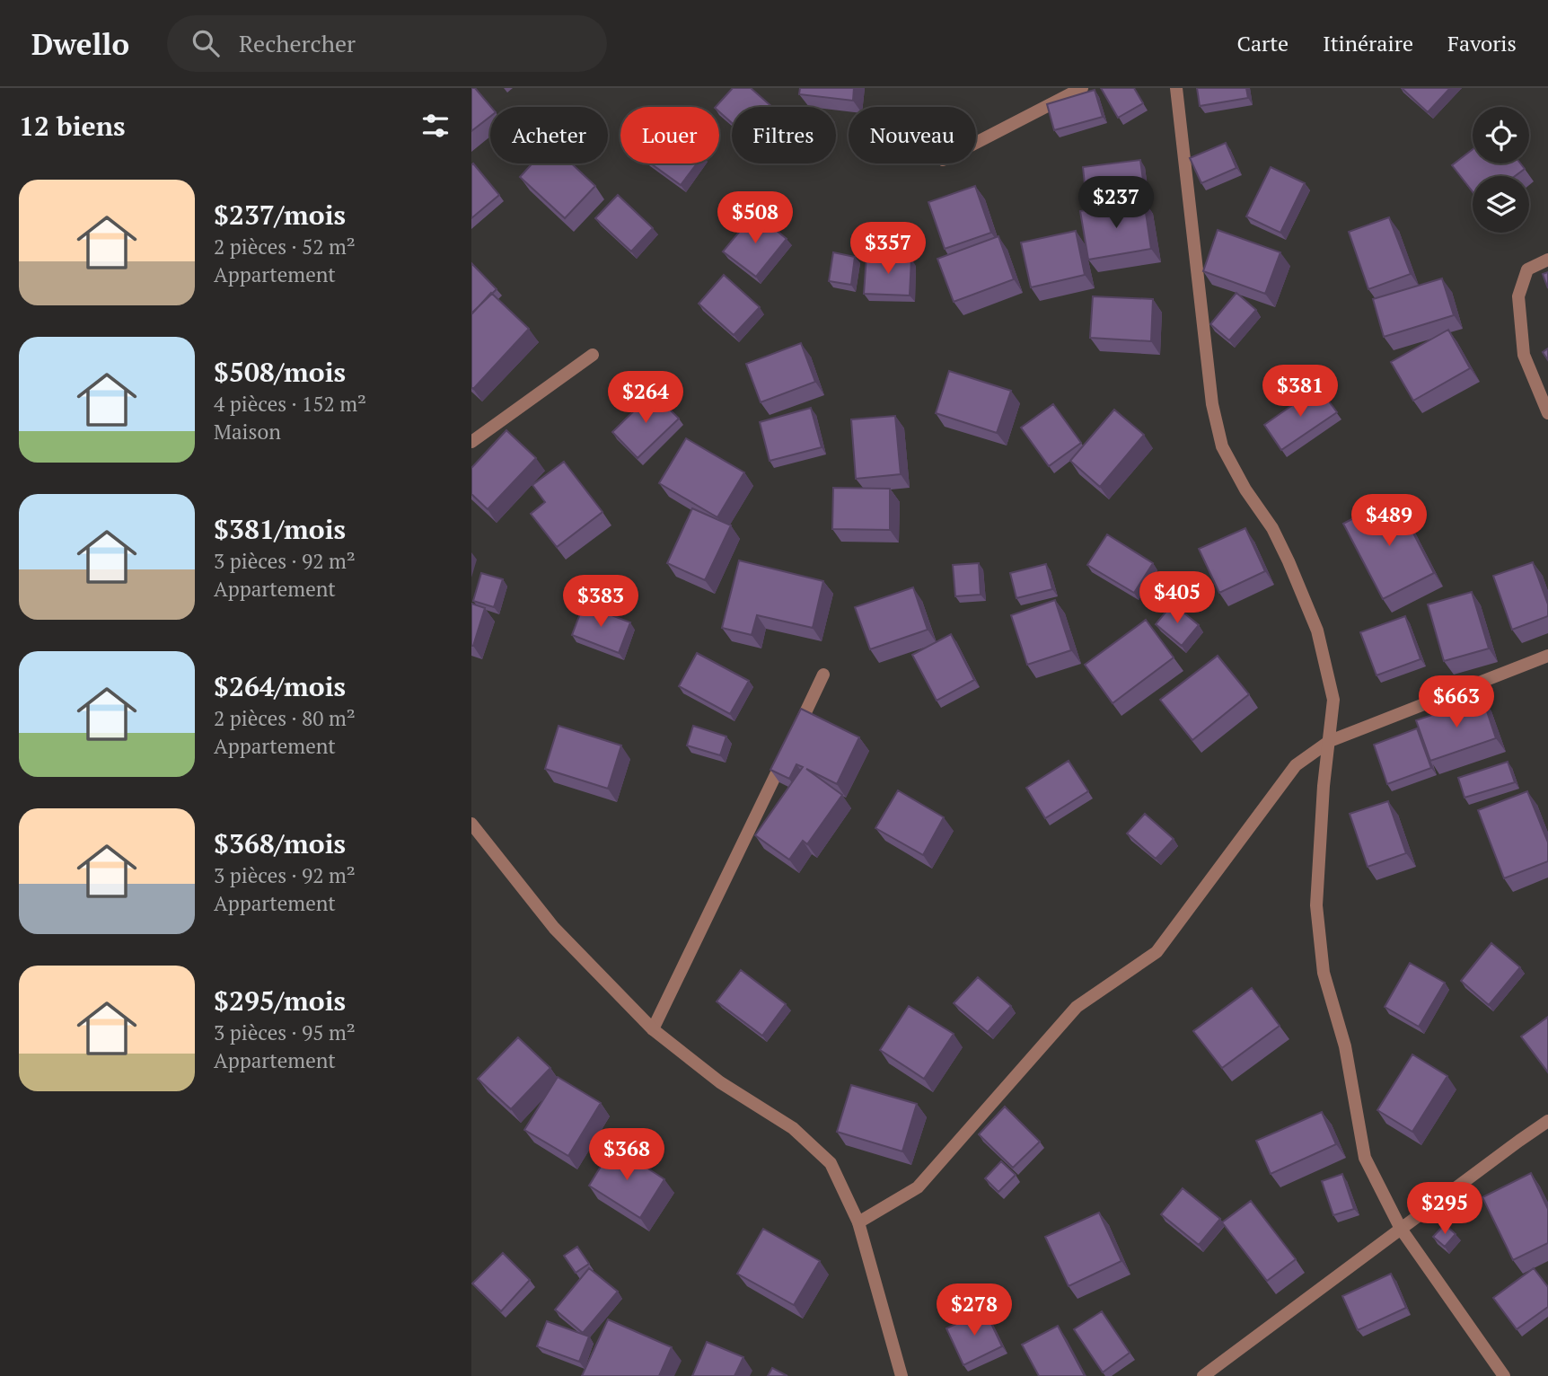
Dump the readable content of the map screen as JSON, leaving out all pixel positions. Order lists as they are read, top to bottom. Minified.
{"page":{"header":"Dwello","search":"Rechercher","nav":["Carte","Itinéraire","Favoris"],"heading":"12 biens","chip":["Acheter","Louer","Filtres","Nouveau"],"list":[{"name":"$237/mois","note":"2 pièces · 52 m² · Appartement"},{"name":"$508/mois","note":"4 pièces · 152 m² · Maison"},{"name":"$381/mois","note":"3 pièces · 92 m² · Appartement"},{"name":"$264/mois","note":"2 pièces · 80 m² · Appartement"},{"name":"$368/mois","note":"3 pièces · 92 m² · Appartement"},{"name":"$295/mois","note":"3 pièces · 95 m² · Appartement"}],"price":["$237","$508","$357","$381","$264","$489","$405","$383","$663","$368","$295","$278"]}}
